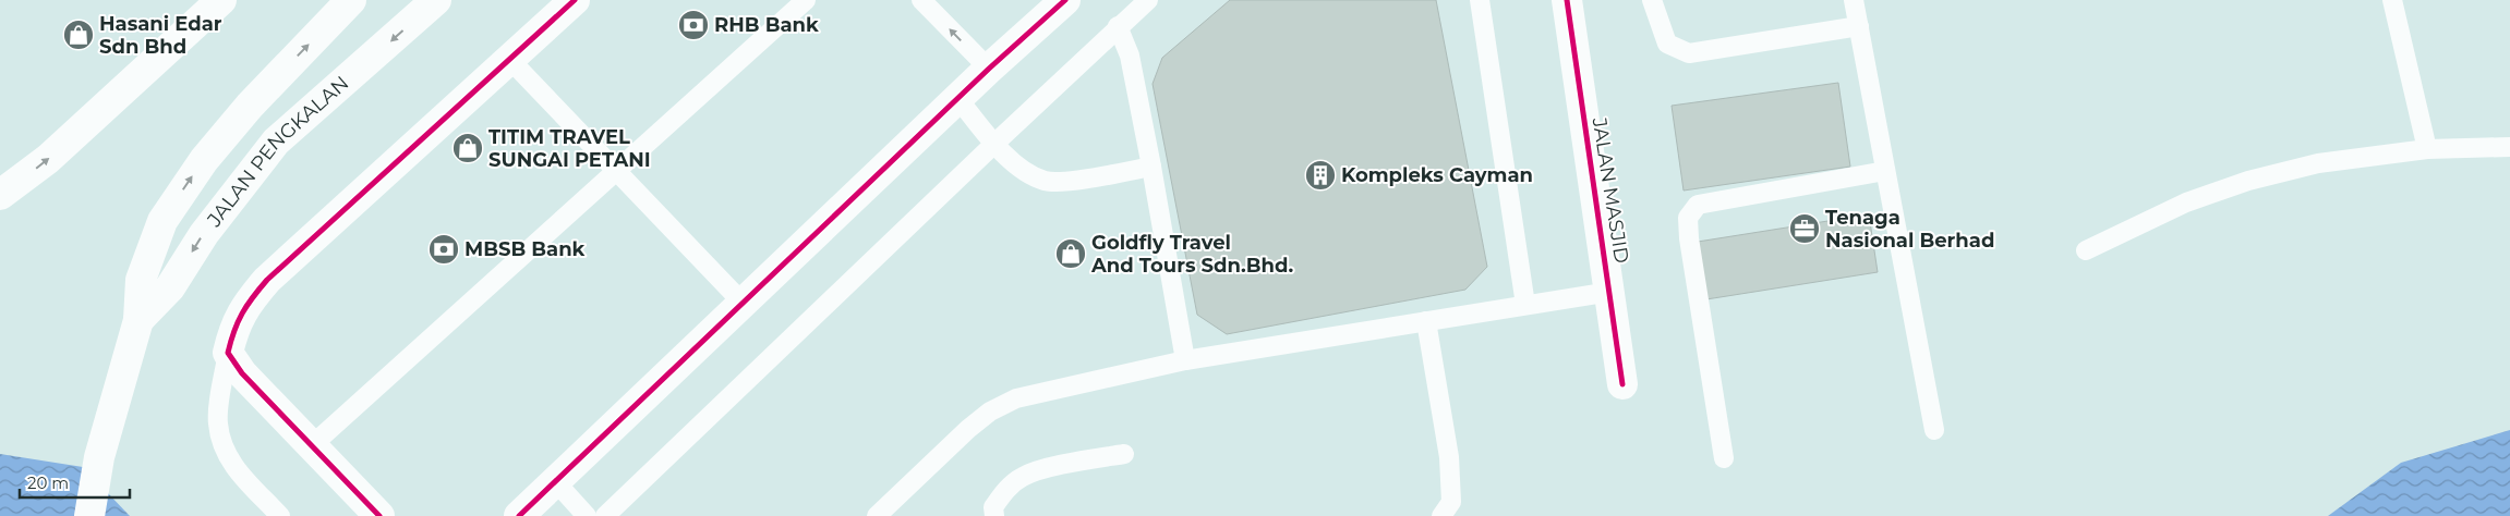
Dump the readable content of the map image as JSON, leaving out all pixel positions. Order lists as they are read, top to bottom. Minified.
{"streets":{"street":["JALAN PENGKALAN","JALAN MASJID"]},"places":{"bank":["RHB Bank","MBSB Bank"],"shop":["Hasani Edar Sdn Bhd","TITIM TRAVEL SUNGAI PETANI","Goldfly Travel And Tours Sdn.Bhd."],"building":["Kompleks Cayman"],"office":["Tenaga Nasional Berhad"]},"scale_bar":"20 m"}
